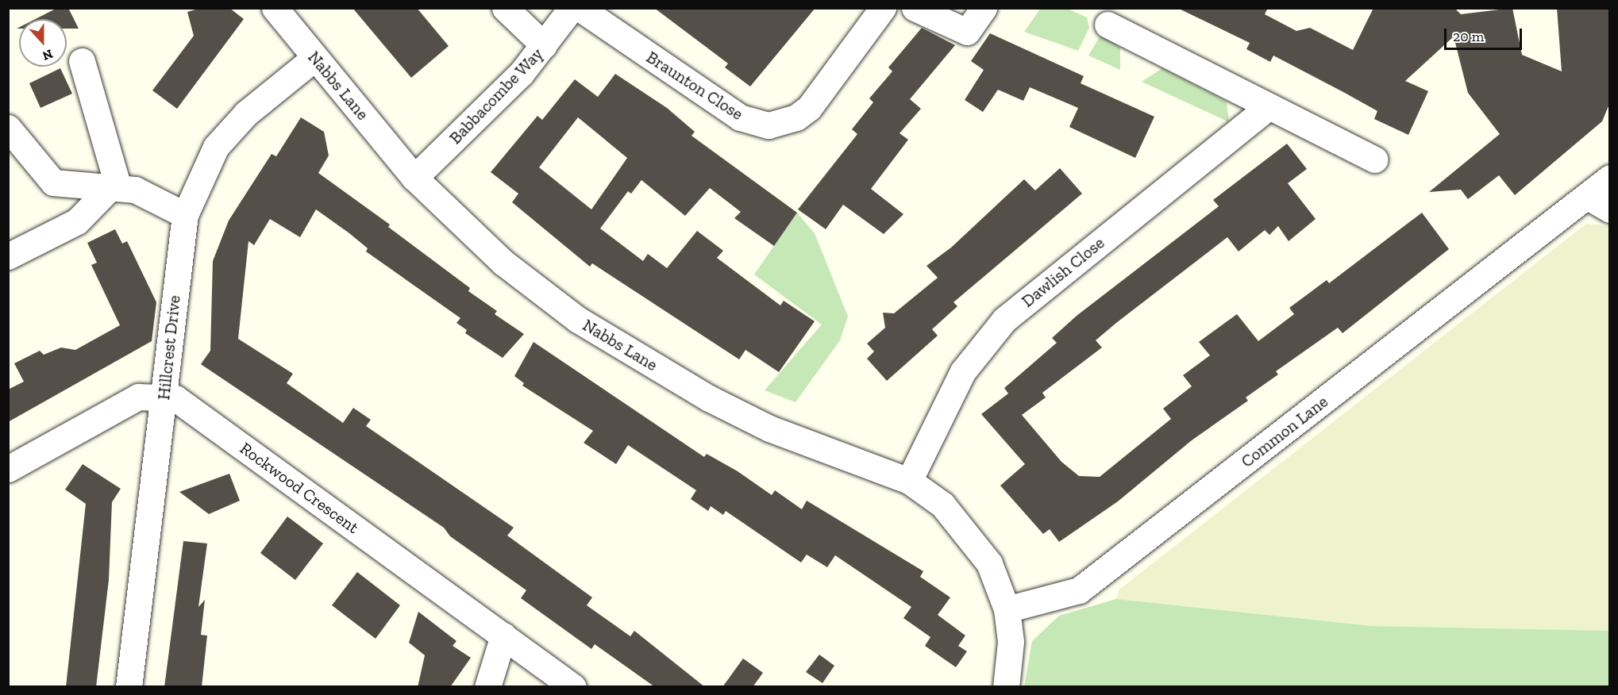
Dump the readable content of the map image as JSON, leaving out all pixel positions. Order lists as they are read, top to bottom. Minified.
{"streets":{"street":["Nabbs Lane","Braunton Close","Babbacombe Way","Dawlish Close","Hillcrest Drive","Common Lane","Rockwood Crescent"]},"crossings":[["Nabbs Lane","Babbacombe Way"],["Nabbs Lane","Dawlish Close"],["Nabbs Lane","Hillcrest Drive"],["Nabbs Lane","Common Lane"],["Hillcrest Drive","Rockwood Crescent"]],"scale_bar":"20 m","north":"bottom"}
